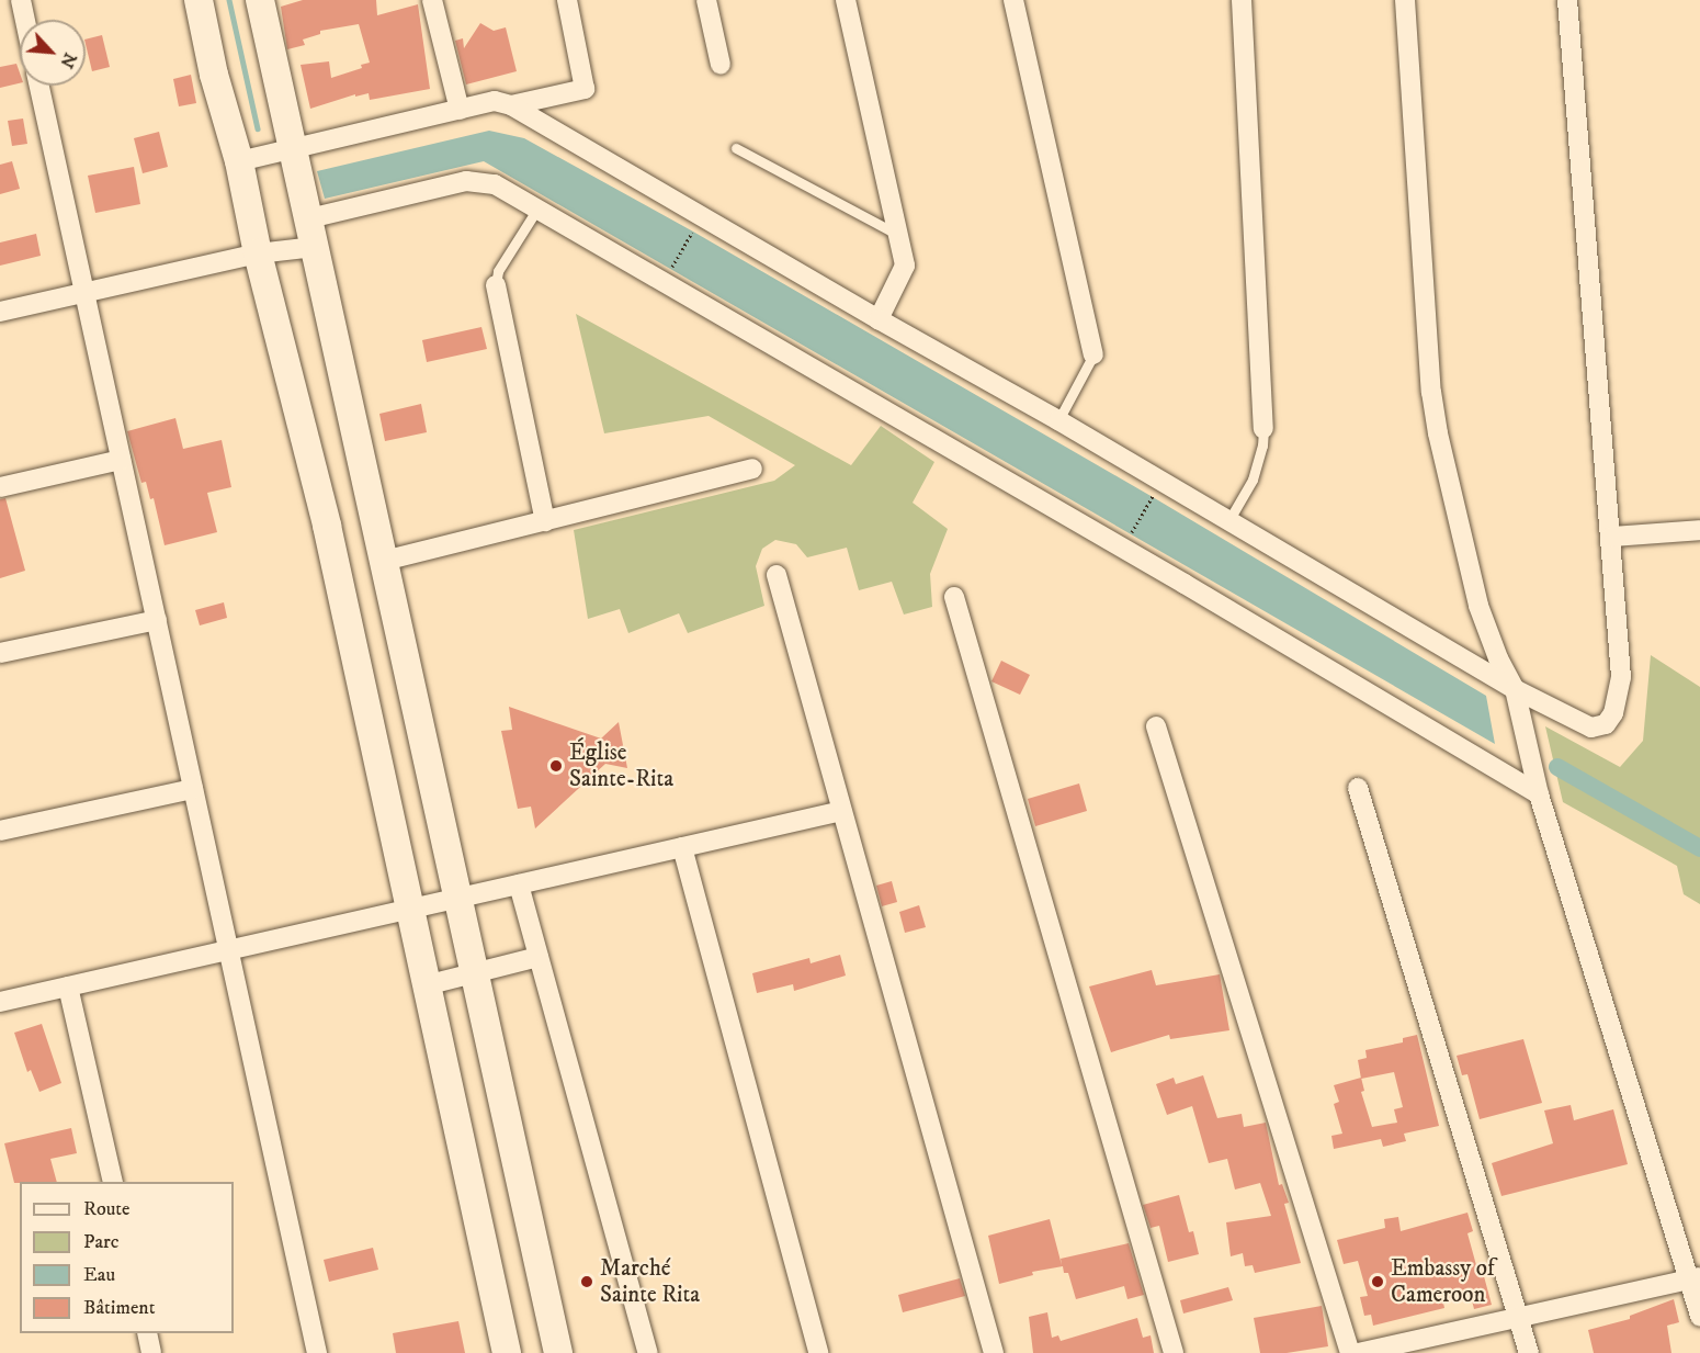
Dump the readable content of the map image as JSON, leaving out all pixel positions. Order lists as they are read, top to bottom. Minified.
{"places":["Église Sainte-Rita","Marché Sainte Rita","Embassy of Cameroon"],"legend":["Route","Parc","Eau","Bâtiment"],"north":"bottom right"}
